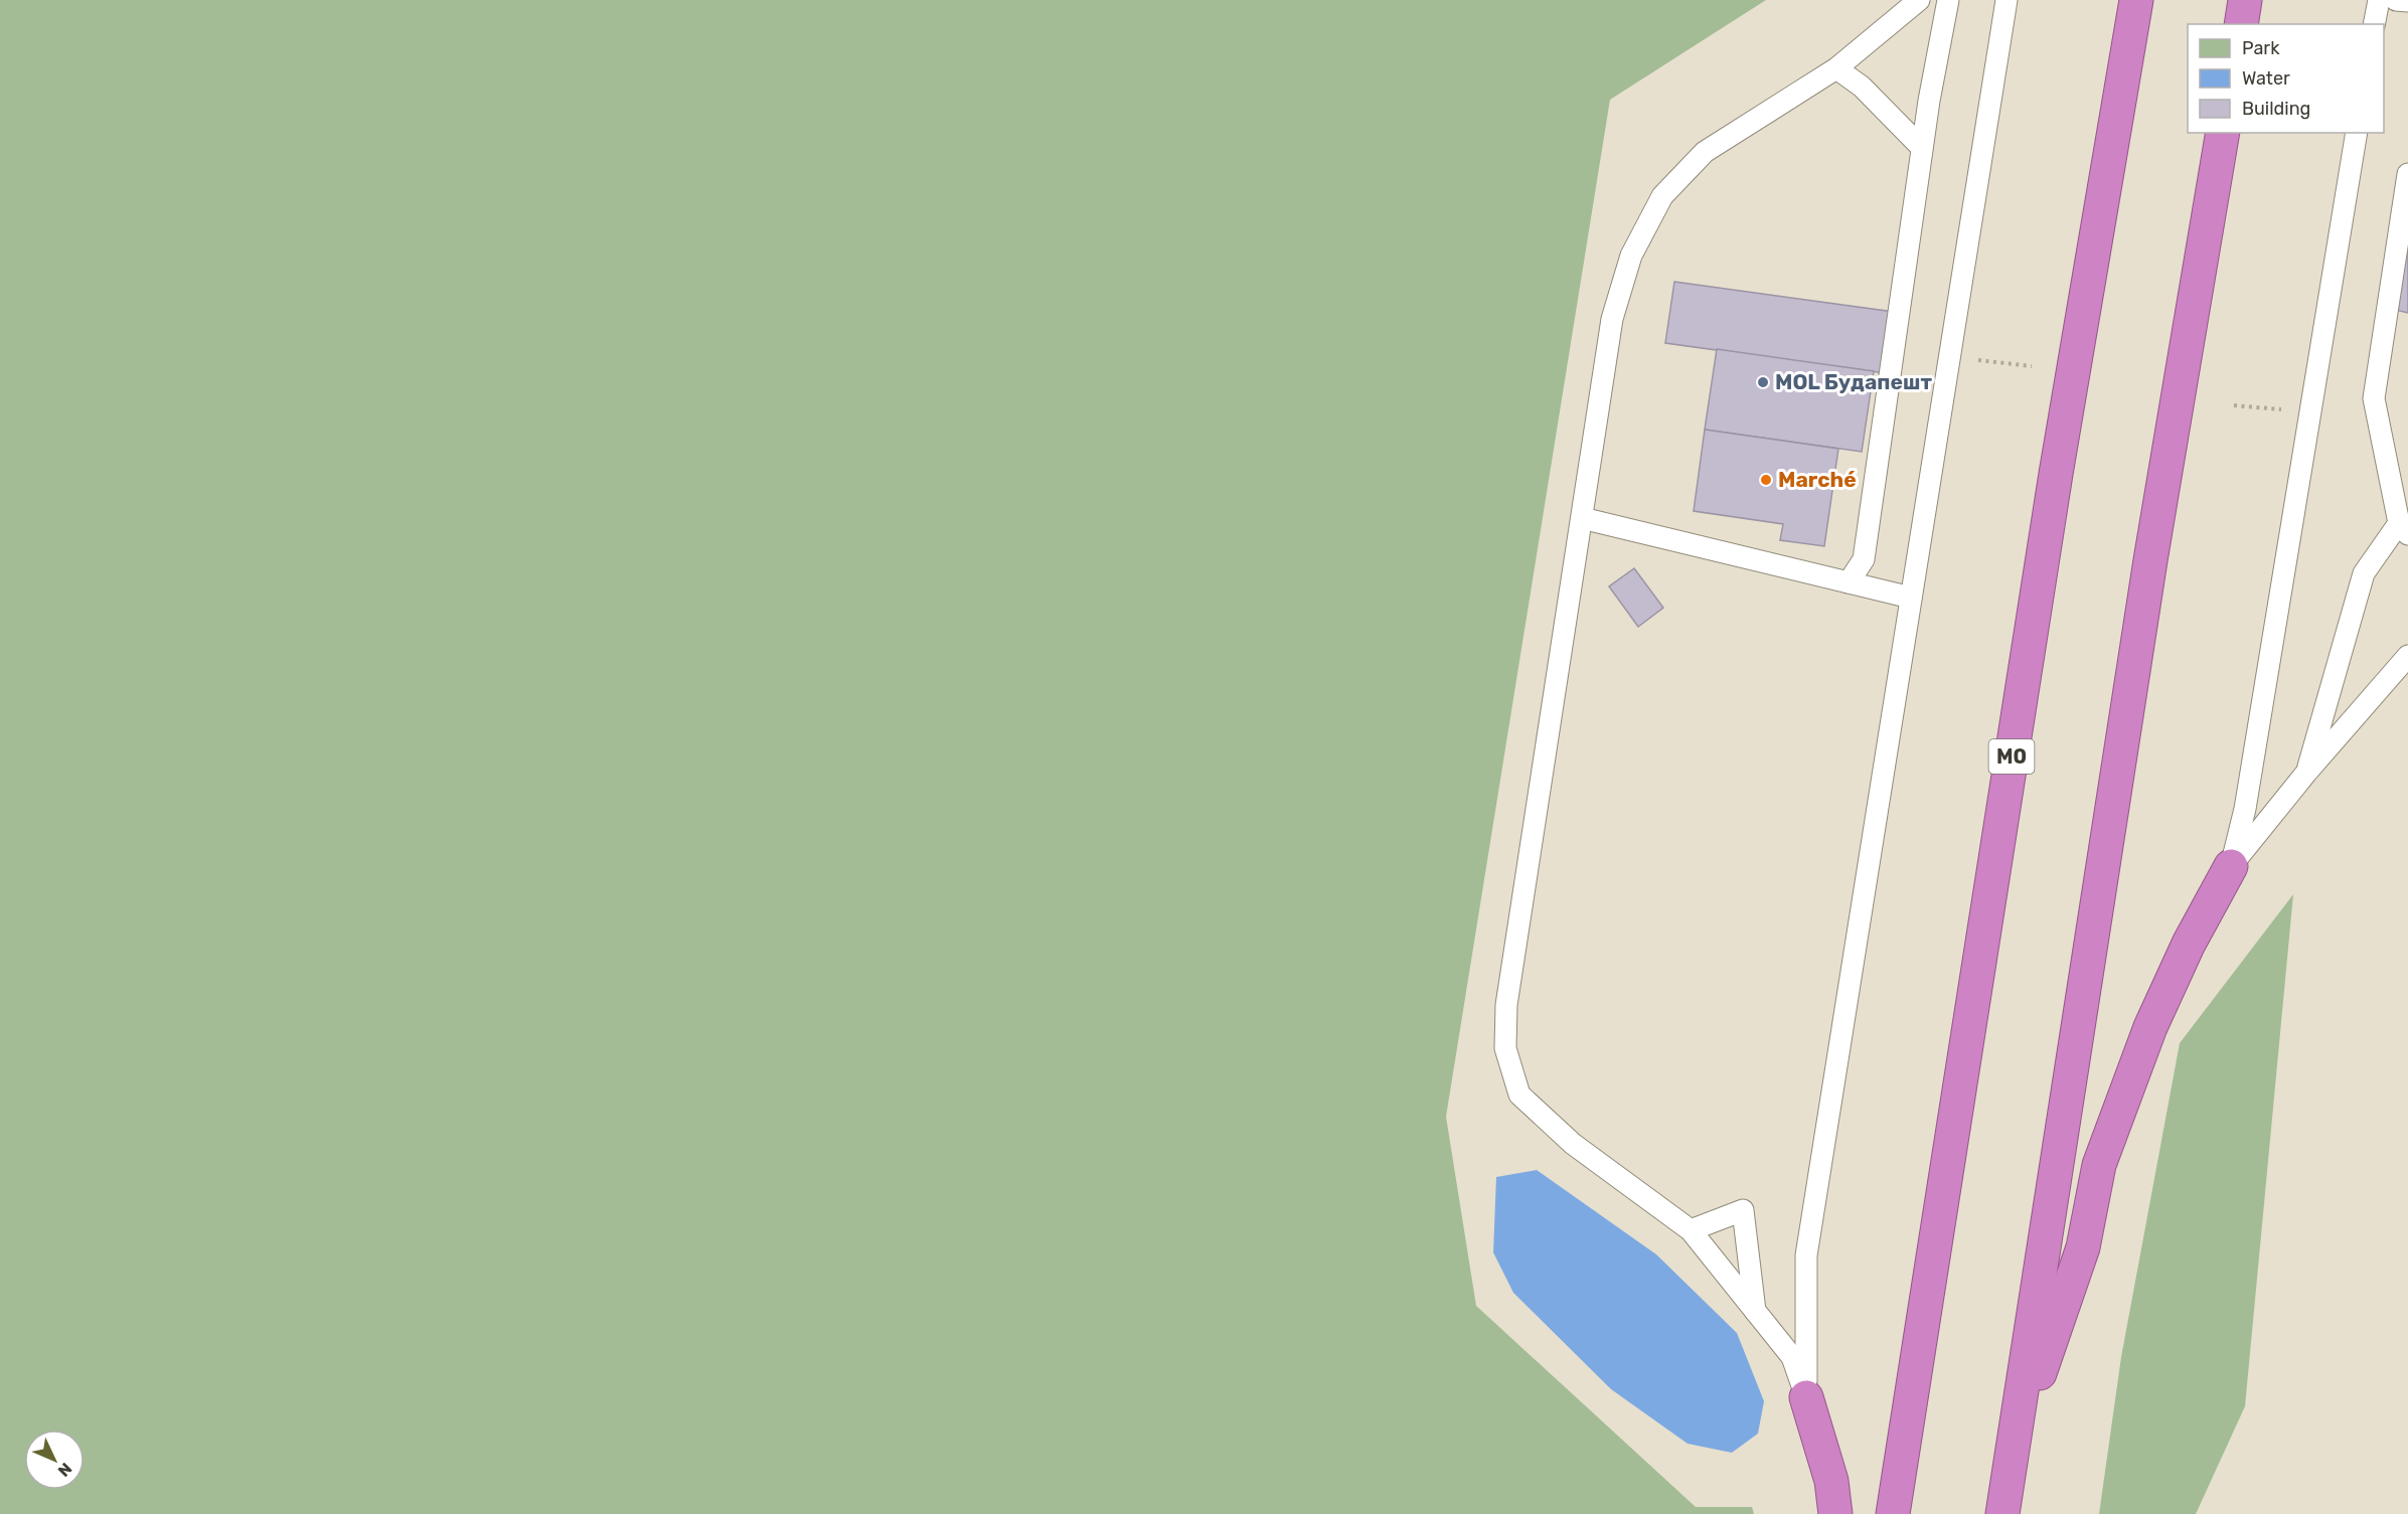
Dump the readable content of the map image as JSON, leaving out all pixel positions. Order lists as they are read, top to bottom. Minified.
{"streets":{"highway":["M0"]},"places":["MOL Будапешт","Marché"],"legend":["Park","Water","Building"],"north":"bottom right"}
